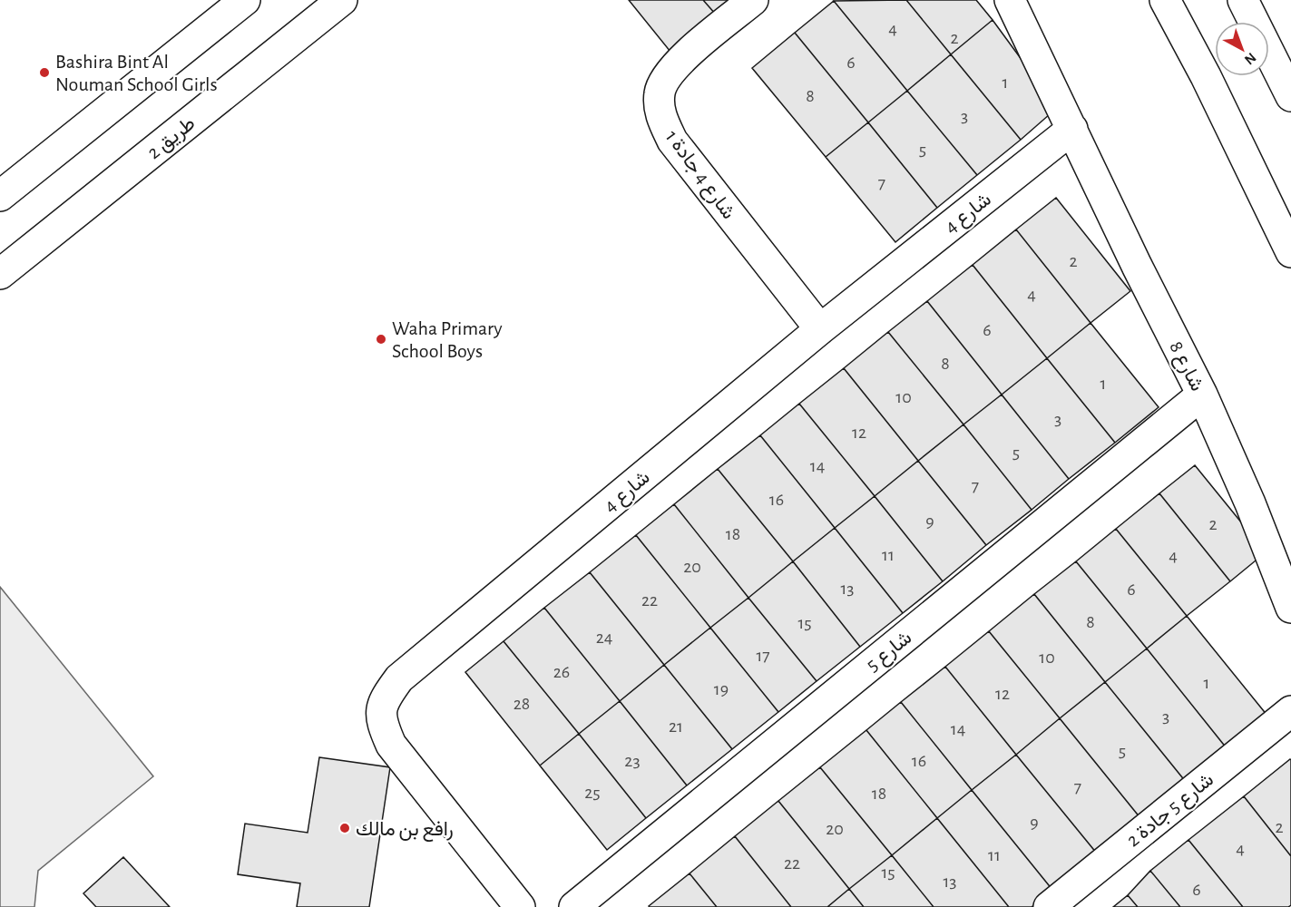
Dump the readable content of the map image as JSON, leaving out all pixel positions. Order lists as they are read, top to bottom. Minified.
{"streets":{"street":["طريق 2","شارع 4 جادة 1","شارع 4","شارع 8","شارع 5","شارع 5 جادة 2"]},"crossings":[["شارع 4 جادة 1","شارع 4"],["شارع 4","شارع 8"],["شارع 8","شارع 5"]],"places":["Bashira Bint Al Nouman School Girls","Waha Primary School Boys","رافع بن مالك"],"house_numbers":["4","2","6","1","8","3","5","7","2","4","6","8","1","10","3","12","5","14","7","16","9","2","18","11","4","20","13","6","22","8","15","24","17","10","26","1","19","12","28","3","21","14","5","23","16","7","25","18","9","2","20","4","11","22","15","13","6"],"north":"bottom right"}
